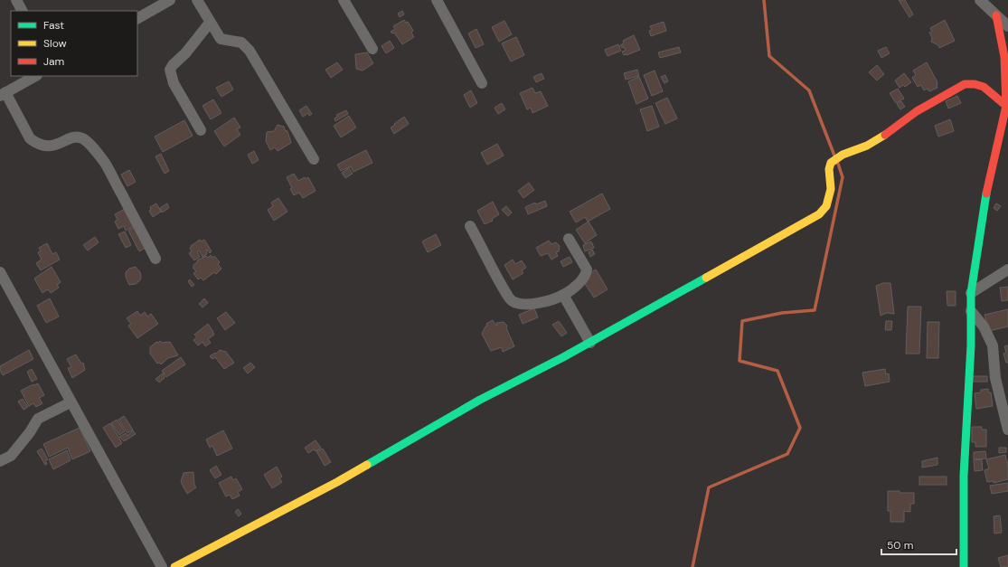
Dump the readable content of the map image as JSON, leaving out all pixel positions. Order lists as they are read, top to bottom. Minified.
{"legend":["Fast","Slow","Jam"],"scale_bar":"50 m"}
